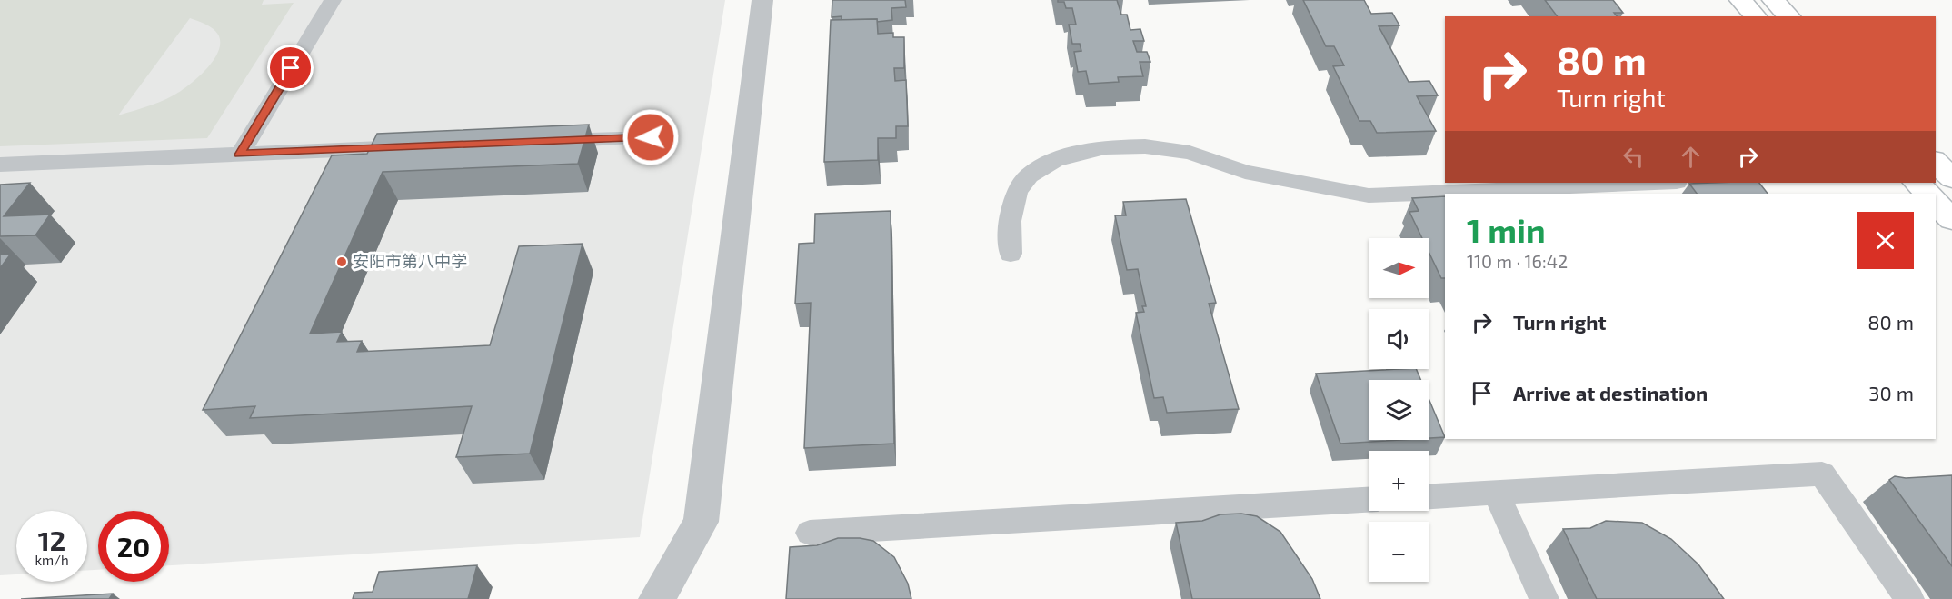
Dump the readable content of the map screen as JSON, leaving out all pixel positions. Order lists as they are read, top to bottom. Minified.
{"places":["安阳市第八中学"],"north":"right","page":{"turn":["80 m","Turn right"],"heading":["1 min","110 m · 16:42"],"map_buttons":["+","−"],"list":[{"name":"Turn right","value":"80 m"},{"name":"Arrive at destination","value":"30 m"}],"speed":"12 km/h","limit":"20"}}
